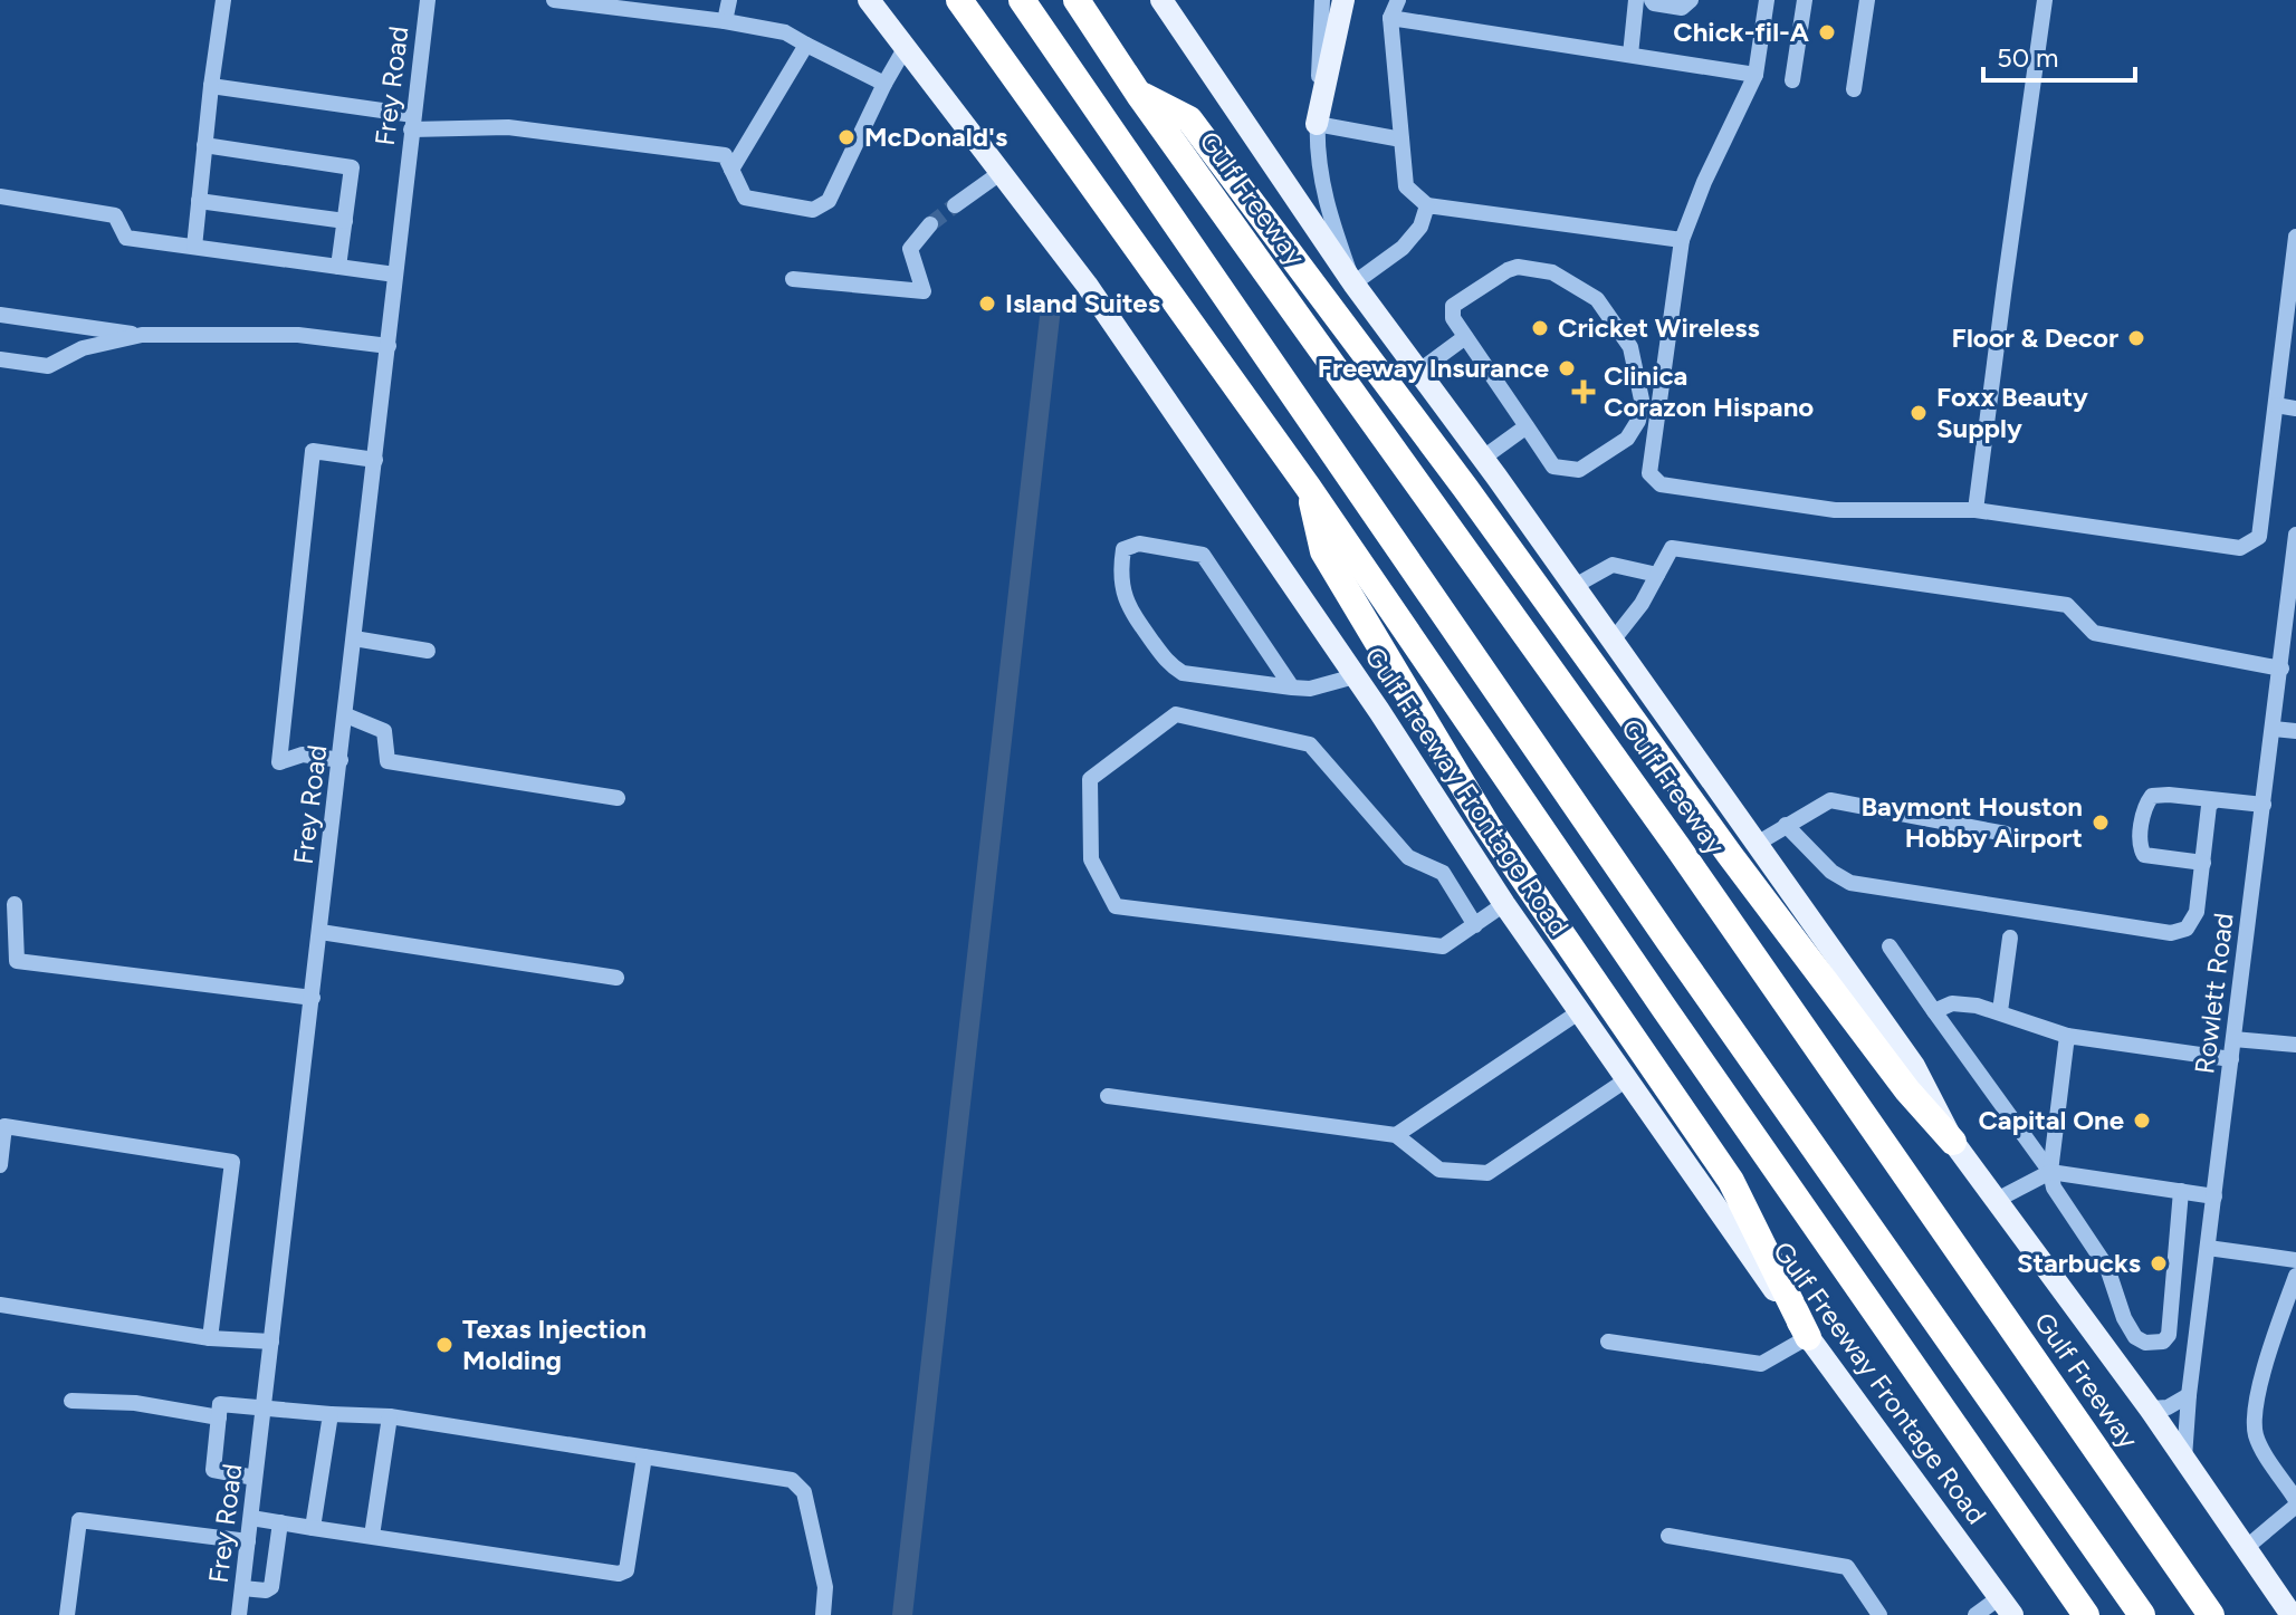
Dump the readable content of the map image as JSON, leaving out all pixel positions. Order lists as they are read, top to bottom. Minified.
{"streets":{"highway":["Gulf Freeway"],"main road":["Gulf Freeway Frontage Road"],"street":["Frey Road","Rowlett Road"]},"places":{"other":["Chick-fil-A","McDonald's","Island Suites","Cricket Wireless","Floor & Decor","Freeway Insurance","Foxx Beauty Supply","Baymont Houston Hobby Airport","Capital One","Starbucks","Texas Injection Molding"],"health":["Clinica Corazon Hispano"]},"scale_bar":"50 m"}
